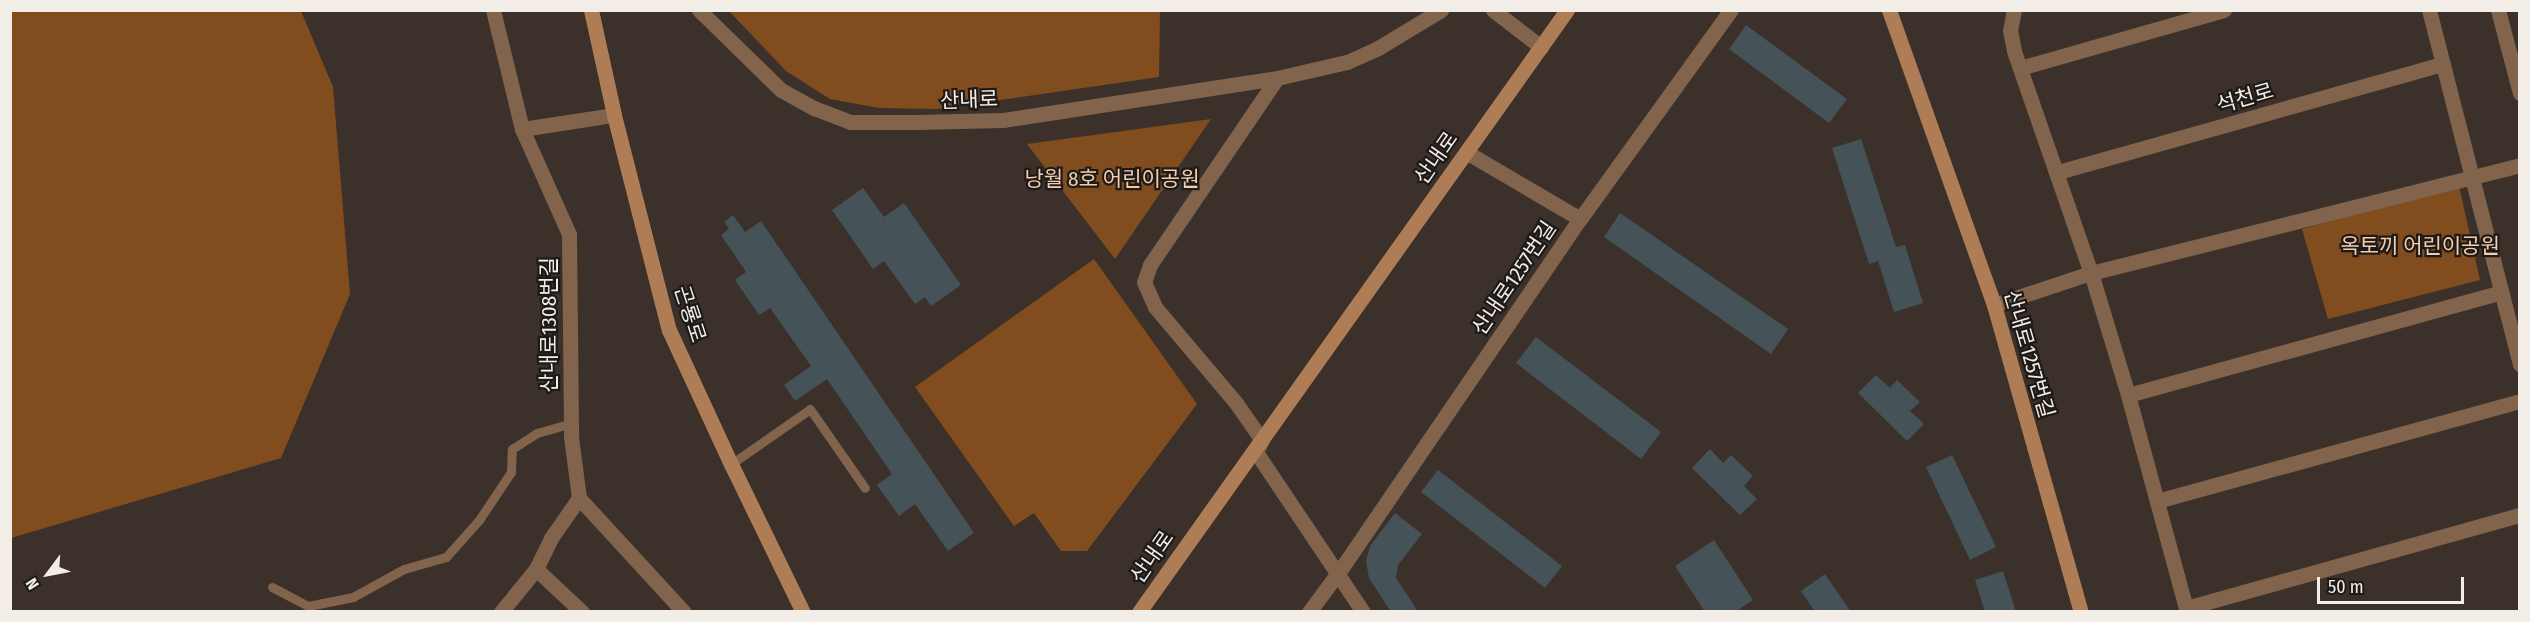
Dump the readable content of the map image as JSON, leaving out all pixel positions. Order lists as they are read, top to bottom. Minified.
{"streets":{"main road":["산내로","산내로1257번길","곤룡로"],"street":["석천로","산내로1308번길"]},"parks":["낭월 8호 어린이공원","옥토끼 어린이공원"],"scale_bar":"50 m","north":"bottom left"}
